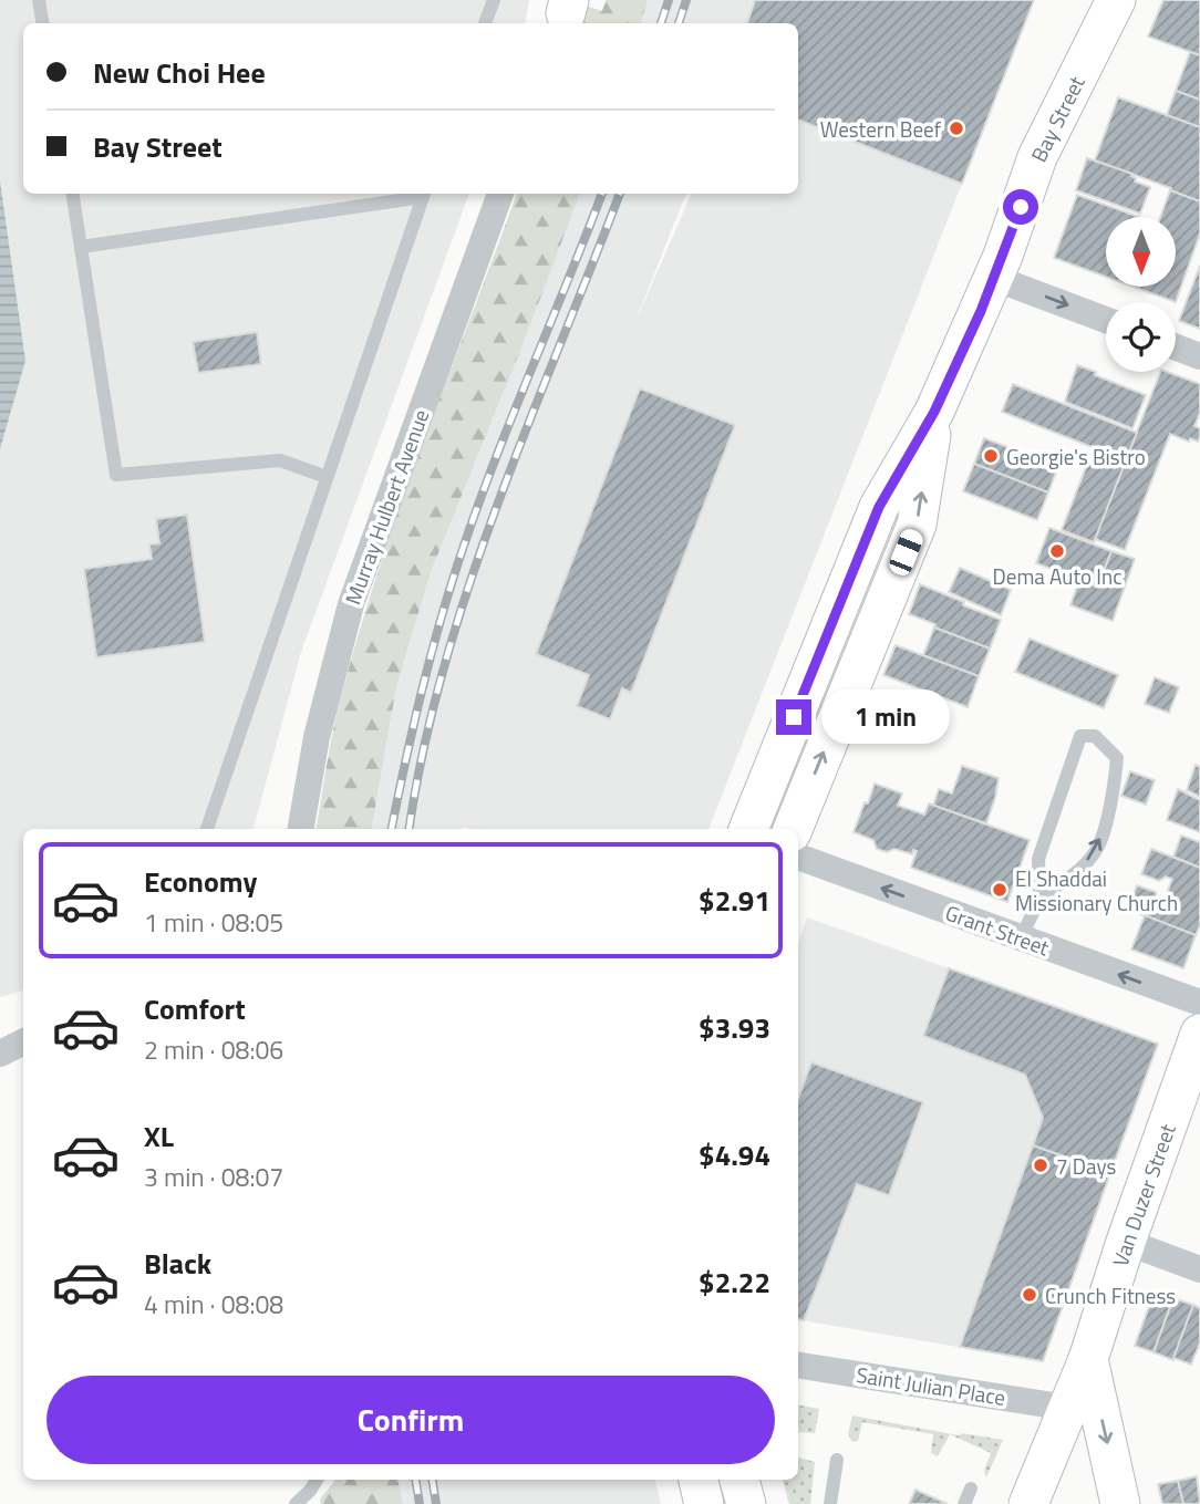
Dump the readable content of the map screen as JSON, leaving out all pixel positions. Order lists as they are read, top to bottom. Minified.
{"streets":{"main road":["Bay Street","Van Duzer Street"],"street":["Murray Hulbert Avenue","Grant Street","Saint Julian Place"]},"crossings":[["Van Duzer Street","Saint Julian Place"]],"one_way":["Grant Street"],"places":["Western Beef","Georgie's Bistro","Dema Auto Inc","El Shaddai Missionary Church","7 Days","Crunch Fitness"],"north":"bottom","page":{"banner":["New Choi Hee","Bay Street"],"bubble":"1 min","list":[{"name":"Economy","note":"1 min · 08:05","value":"$2.91"},{"name":"Comfort","note":"2 min · 08:06","value":"$3.93"},{"name":"XL","note":"3 min · 08:07","value":"$4.94"},{"name":"Black","note":"4 min · 08:08","value":"$2.22"}],"buttons":"Confirm"}}
